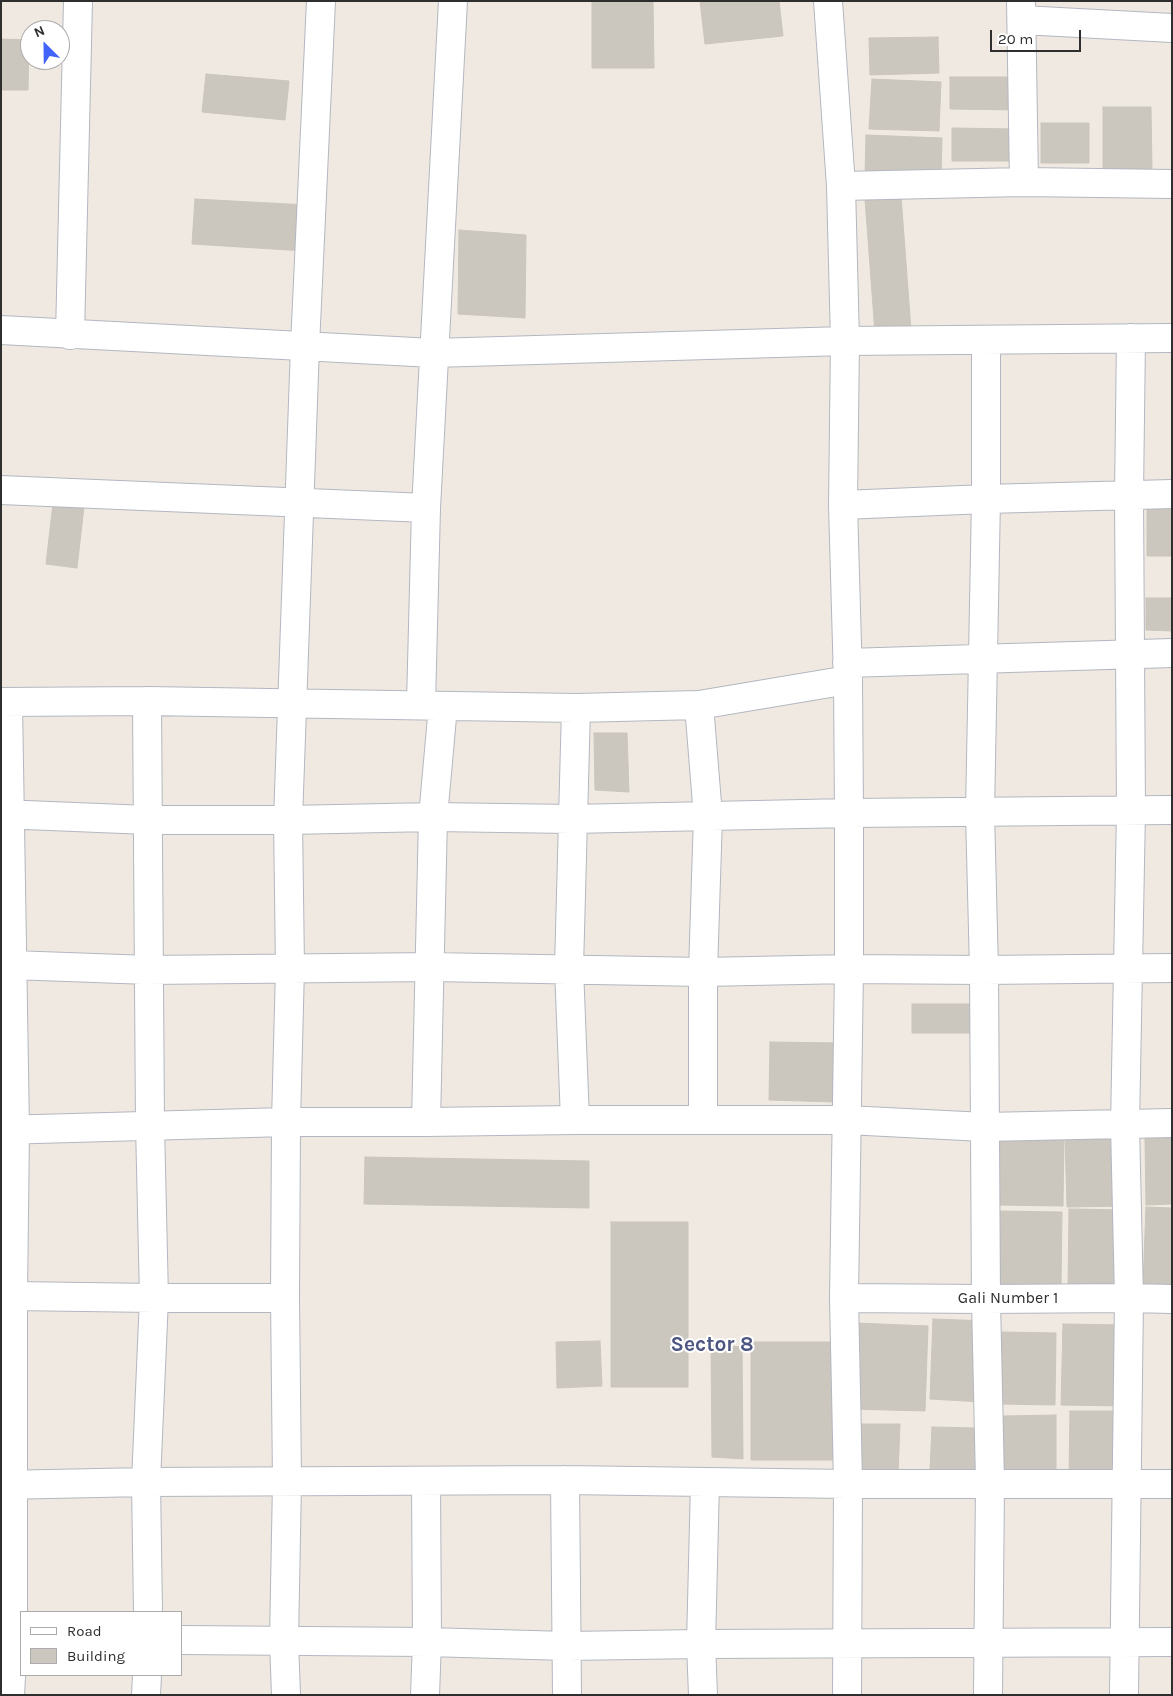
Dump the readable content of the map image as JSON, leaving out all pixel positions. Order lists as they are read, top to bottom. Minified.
{"streets":{"street":["Gali Number 1"]},"districts":["Sector 8"],"legend":["Road","Building"],"scale_bar":"20 m","north":"top left"}
